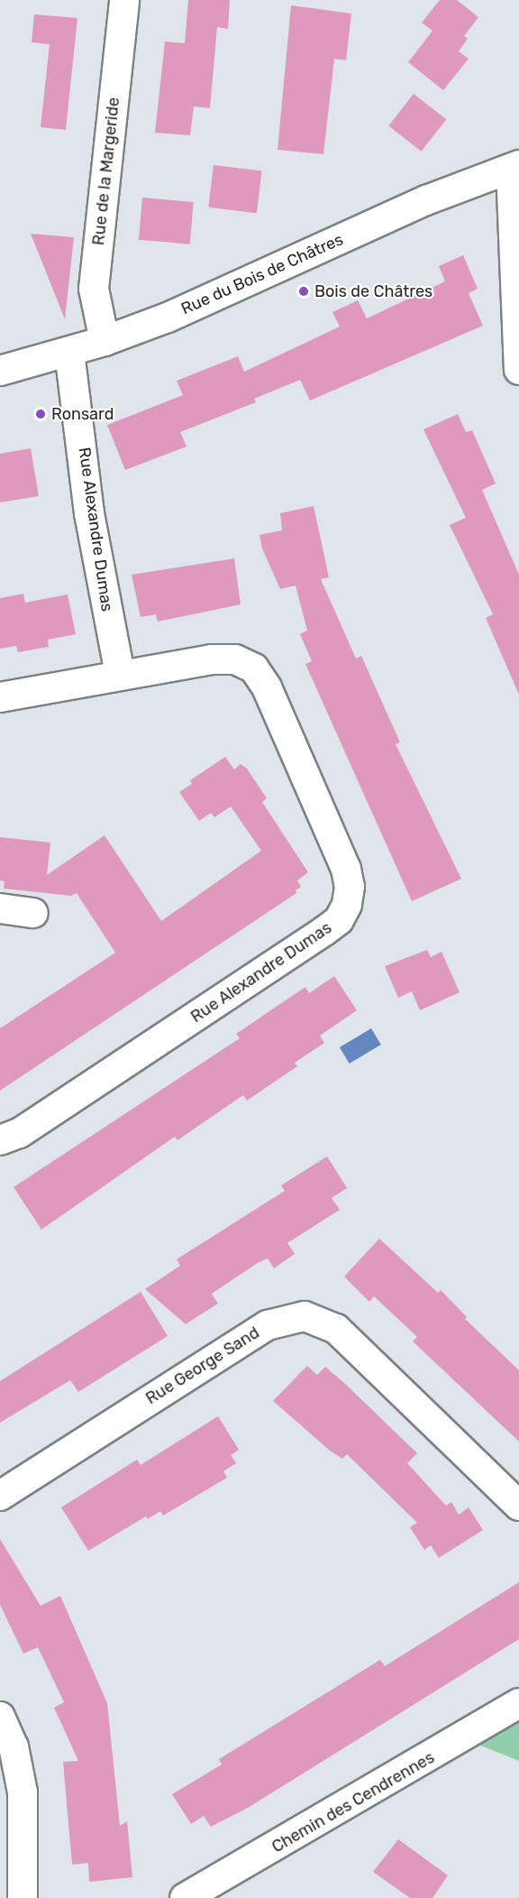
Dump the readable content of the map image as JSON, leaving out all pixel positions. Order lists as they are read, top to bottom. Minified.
{"streets":{"street":["Rue de la Margeride","Rue du Bois de Châtres","Rue Alexandre Dumas","Rue George Sand","Chemin des Cendrennes"]},"crossings":[["Rue de la Margeride","Rue du Bois de Châtres"],["Rue du Bois de Châtres","Rue Alexandre Dumas"]],"places":["Bois de Châtres","Ronsard"]}
